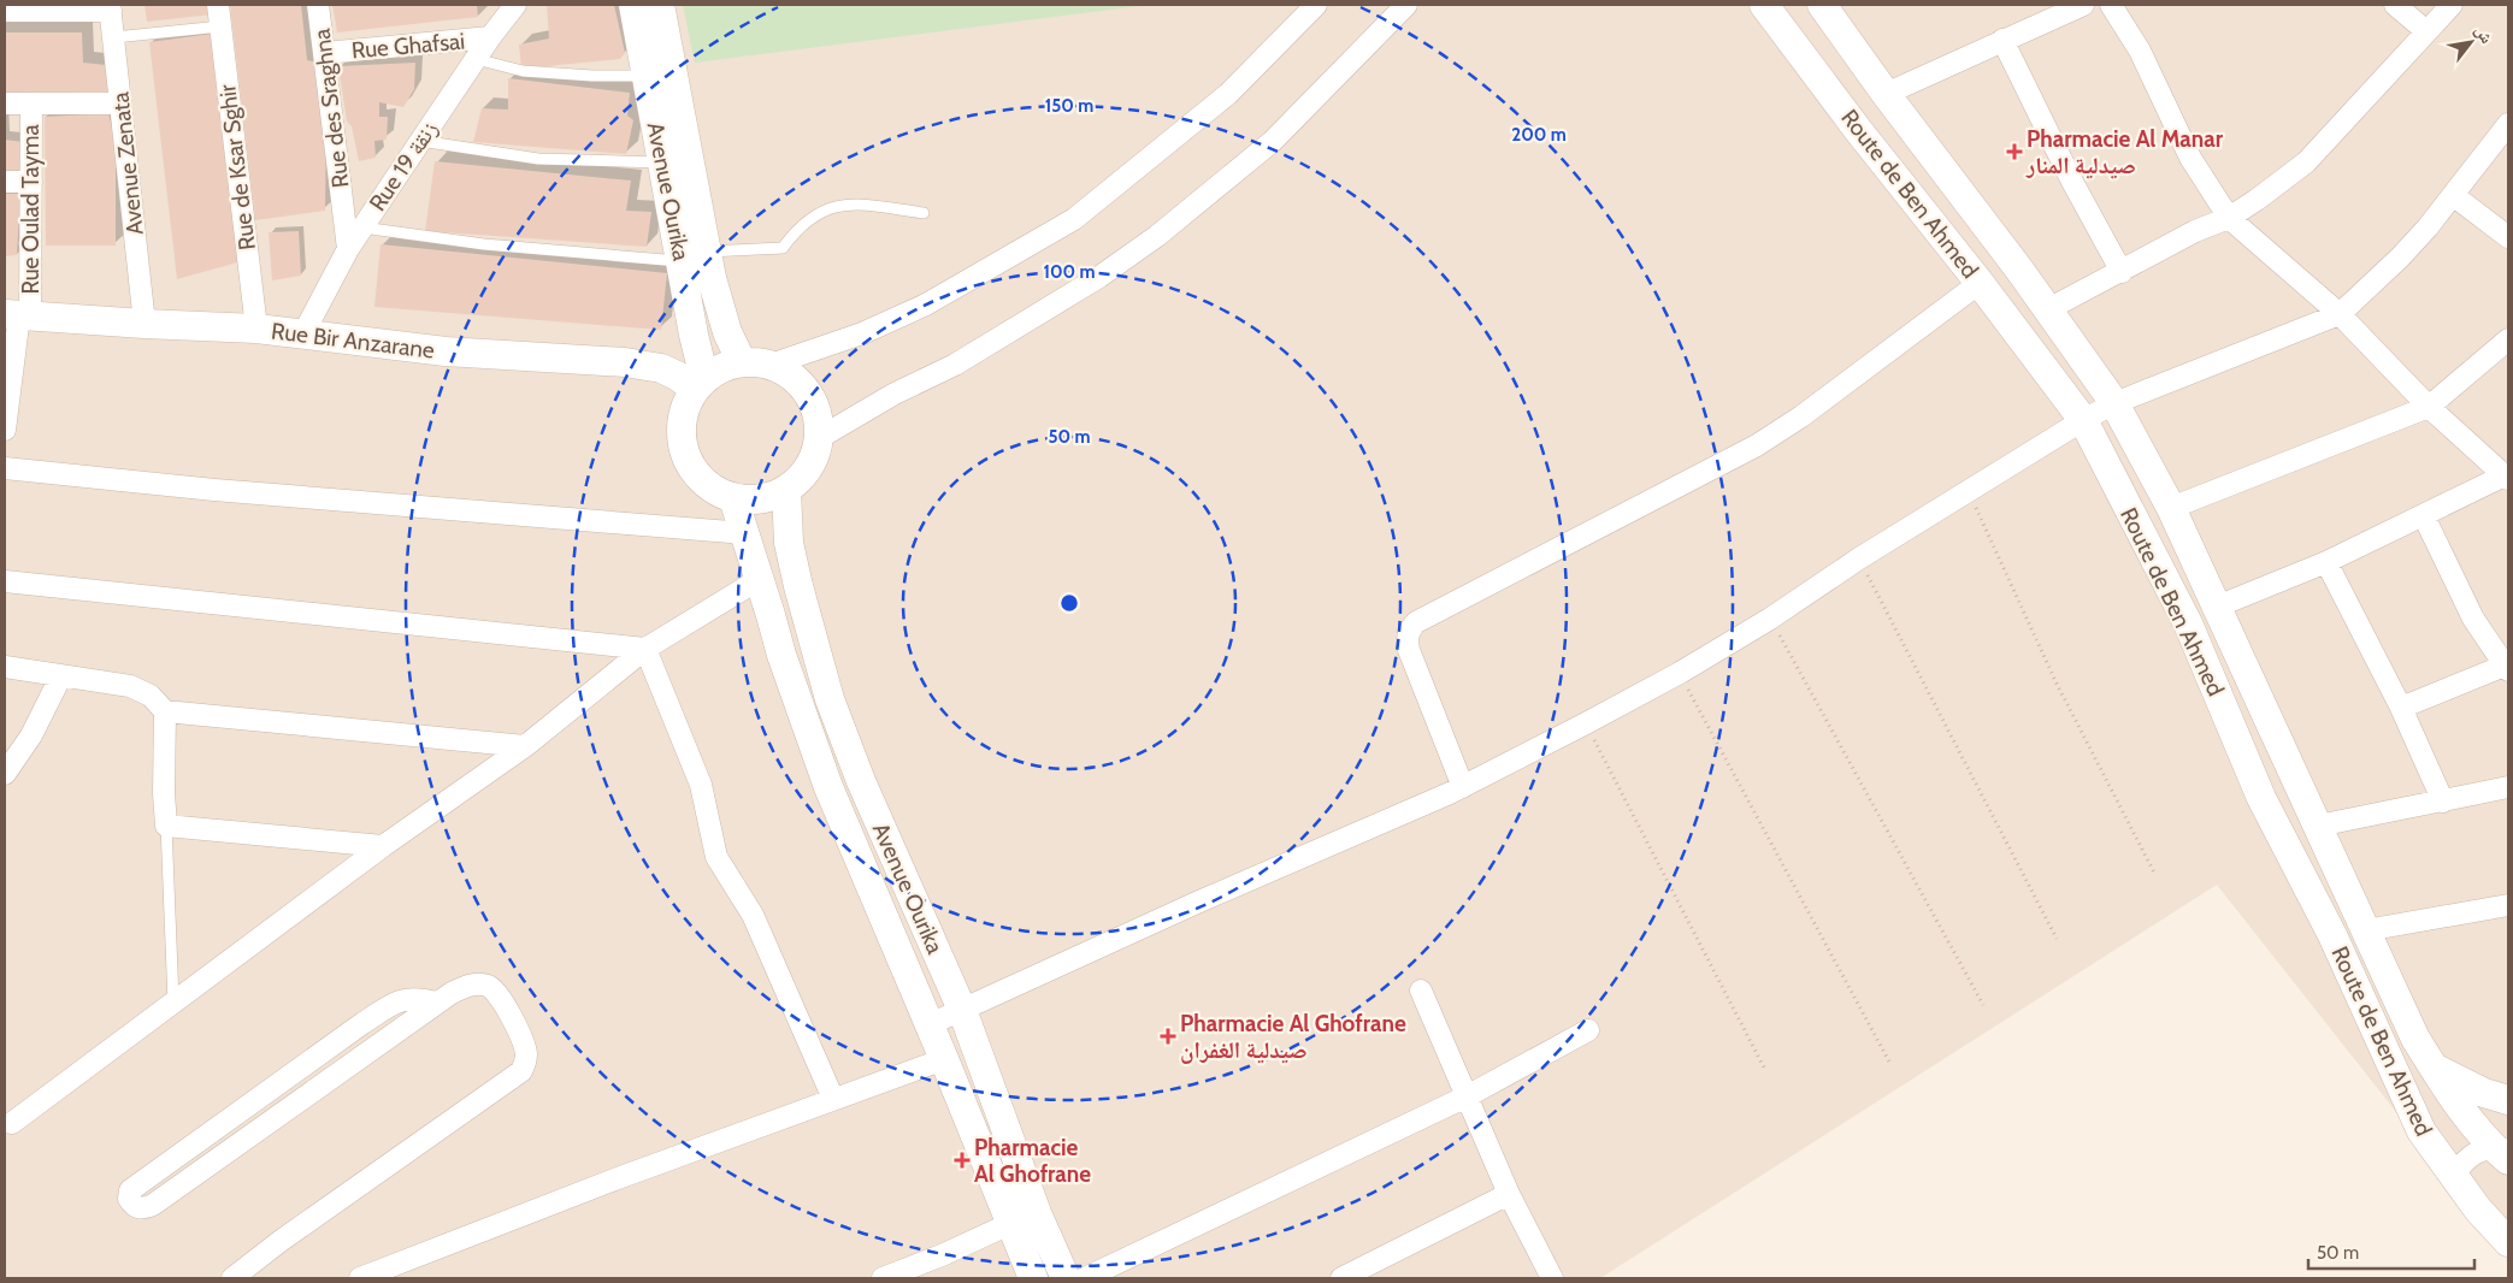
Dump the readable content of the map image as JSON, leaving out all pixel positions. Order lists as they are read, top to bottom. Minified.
{"streets":{"street":["Rue Ghafsai","Rue des Sraghna","Avenue Zenata","Rue 19 زنقة","Rue de Ksar Sghir","Avenue Ourika","Route de Ben Ahmed","Rue Oulad Tayma","Rue Bir Anzarane"]},"crossings":[["Rue Ghafsai","Rue des Sraghna"],["Rue Ghafsai","Rue 19 زنقة"],["Rue des Sraghna","Rue 19 زنقة"],["Avenue Zenata","Rue Bir Anzarane"],["Rue 19 زنقة","Rue Bir Anzarane"],["Rue de Ksar Sghir","Rue Bir Anzarane"],["Avenue Ourika","Rue Bir Anzarane"],["Rue Oulad Tayma","Rue Bir Anzarane"]],"places":{"health":["Pharmacie Al Manar صيدلية المنار","Pharmacie Al Ghofrane صيدلية الغفران","Pharmacie Al Ghofrane"]},"scale_bar":"50 m","north":"top right","rings":["150 m","200 m","100 m","50 m"]}
